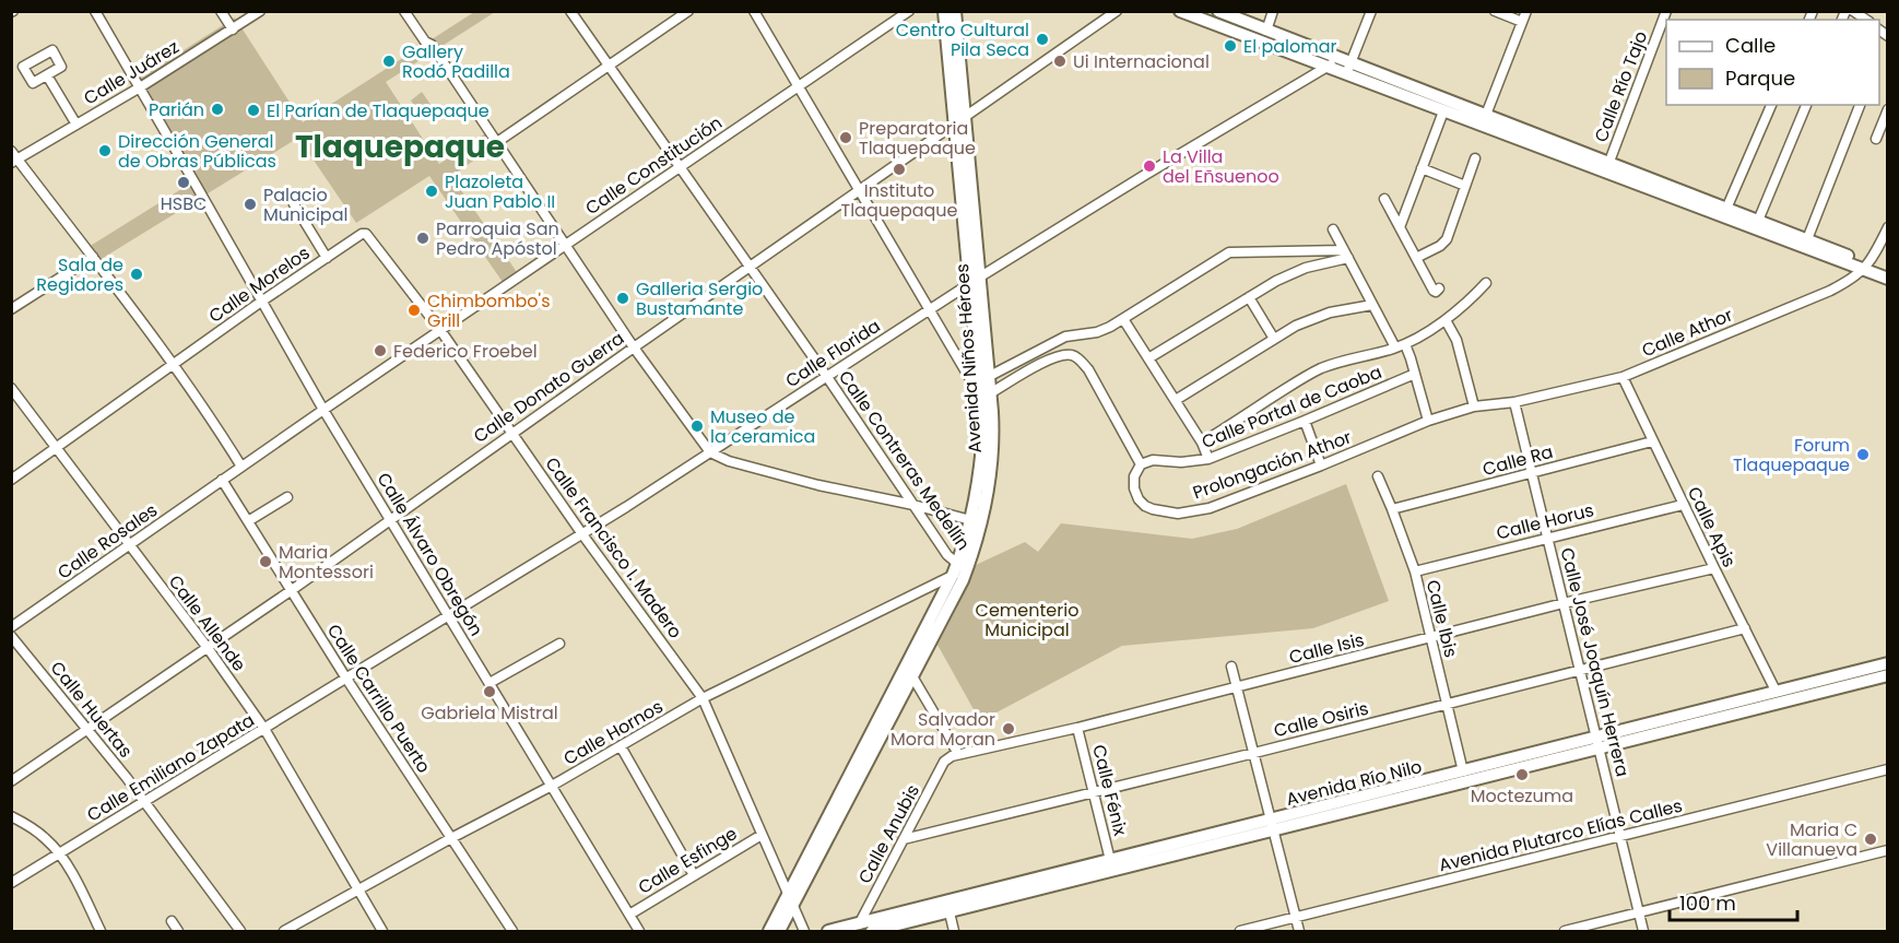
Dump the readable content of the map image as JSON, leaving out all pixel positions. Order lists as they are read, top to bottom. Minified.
{"streets":{"main road":["Avenida Niños Héroes","Avenida Río Nilo"],"street":["Calle Juárez","Calle Río Tajo","Calle Constitución","Calle Morelos","Calle Athor","Calle Florida","Calle Donato Guerra","Calle Portal de Caoba","Calle Contreras Medellín","Calle Ra","Prolongación Athor","Calle Horus","Calle Apis","Calle Rosales","Calle Francisco I. Madero","Calle Álvaro Obregón","Calle Ibis","Calle Allende","Calle Isis","Calle José Joaquín Herrera","Calle Carrillo Puerto","Calle Huertas","Calle Osiris","Calle Hornos","Calle Emiliano Zapata","Calle Fénix","Calle Anubis","Avenida Plutarco Elías Calles","Calle Esfinge"]},"crossings":[["Calle Juárez","Calle Álvaro Obregón"],["Calle Constitución","Calle Contreras Medellín"],["Calle Constitución","Calle Rosales"],["Calle Constitución","Calle Francisco I. Madero"],["Calle Constitución","Calle Álvaro Obregón"],["Calle Constitución","Calle Carrillo Puerto"],["Calle Morelos","Calle Francisco I. Madero"],["Calle Morelos","Calle Álvaro Obregón"],["Calle Morelos","Calle Allende"],["Calle Athor","Prolongación Athor"],["Calle Athor","Calle Apis"],["Calle Athor","Calle José Joaquín Herrera"],["Calle Florida","Avenida Niños Héroes"],["Calle Florida","Calle Contreras Medellín"],["Calle Florida","Calle Francisco I. Madero"],["Calle Florida","Calle Álvaro Obregón"],["Calle Florida","Calle Carrillo Puerto"],["Calle Florida","Calle Emiliano Zapata"],["Avenida Niños Héroes","Calle Donato Guerra"],["Avenida Niños Héroes","Calle Contreras Medellín"],["Avenida Niños Héroes","Calle Francisco I. Madero"],["Avenida Niños Héroes","Calle Hornos"],["Calle Donato Guerra","Calle Contreras Medellín"],["Calle Donato Guerra","Calle Francisco I. Madero"],["Calle Donato Guerra","Calle Álvaro Obregón"],["Calle Donato Guerra","Calle Allende"],["Calle Donato Guerra","Calle Carrillo Puerto"],["Calle Donato Guerra","Calle Huertas"],["Calle Portal de Caoba","Prolongación Athor"],["Calle Contreras Medellín","Calle Hornos"],["Calle Ra","Calle Apis"],["Calle Ra","Calle Ibis"],["Calle Ra","Calle José Joaquín Herrera"],["Prolongación Athor","Calle José Joaquín Herrera"],["Calle Horus","Calle Apis"],["Calle Horus","Calle Ibis"],["Calle Horus","Calle José Joaquín Herrera"],["Calle Apis","Calle Isis"],["Calle Apis","Calle Osiris"],["Calle Apis","Avenida Río Nilo"],["Calle Rosales","Calle Allende"],["Calle Rosales","Calle Carrillo Puerto"],["Calle Francisco I. Madero","Calle Hornos"],["Calle Francisco I. Madero","Calle Esfinge"],["Calle Álvaro Obregón","Calle Hornos"],["Calle Álvaro Obregón","Calle Esfinge"],["Calle Ibis","Calle Isis"],["Calle Ibis","Calle Osiris"],["Calle Ibis","Avenida Río Nilo"],["Calle Allende","Calle Hornos"],["Calle Allende","Calle Emiliano Zapata"],["Calle Isis","Calle José Joaquín Herrera"],["Calle Isis","Calle Fénix"],["Calle Isis","Calle Anubis"],["Calle José Joaquín Herrera","Calle Osiris"],["Calle José Joaquín Herrera","Avenida Río Nilo"],["Calle José Joaquín Herrera","Avenida Plutarco Elías Calles"],["Calle Carrillo Puerto","Calle Hornos"],["Calle Carrillo Puerto","Calle Emiliano Zapata"],["Calle Huertas","Calle Emiliano Zapata"],["Calle Osiris","Calle Fénix"],["Calle Osiris","Calle Anubis"],["Avenida Río Nilo","Calle Fénix"],["Avenida Río Nilo","Calle Anubis"]],"districts":["Tlaquepaque"],"parks":["Cementerio Municipal"],"places":["Centro Cultural Pila Seca","El palomar","Gallery Rodó Padilla","Ui Internacional","Parián","El Parían de Tlaquepaque","Preparatoria Tlaquepaque","Dirección General de Obras Públicas","La Villa del Eñsuenoo","Instituto Tlaquepaque","HSBC","Plazoleta Juan Pablo II","Palacio Municipal","Parroquia San Pedro Apóstol","Sala de Regidores","Galleria Sergio Bustamante","Chimbombo's Grill","Federico Froebel","Museo de la ceramica","Forum Tlaquepaque","Maria Montessori","Gabriela Mistral","Salvador Mora Moran","Moctezuma","Maria C Villanueva"],"legend":["Calle","Parque"],"scale_bar":"100 m"}
